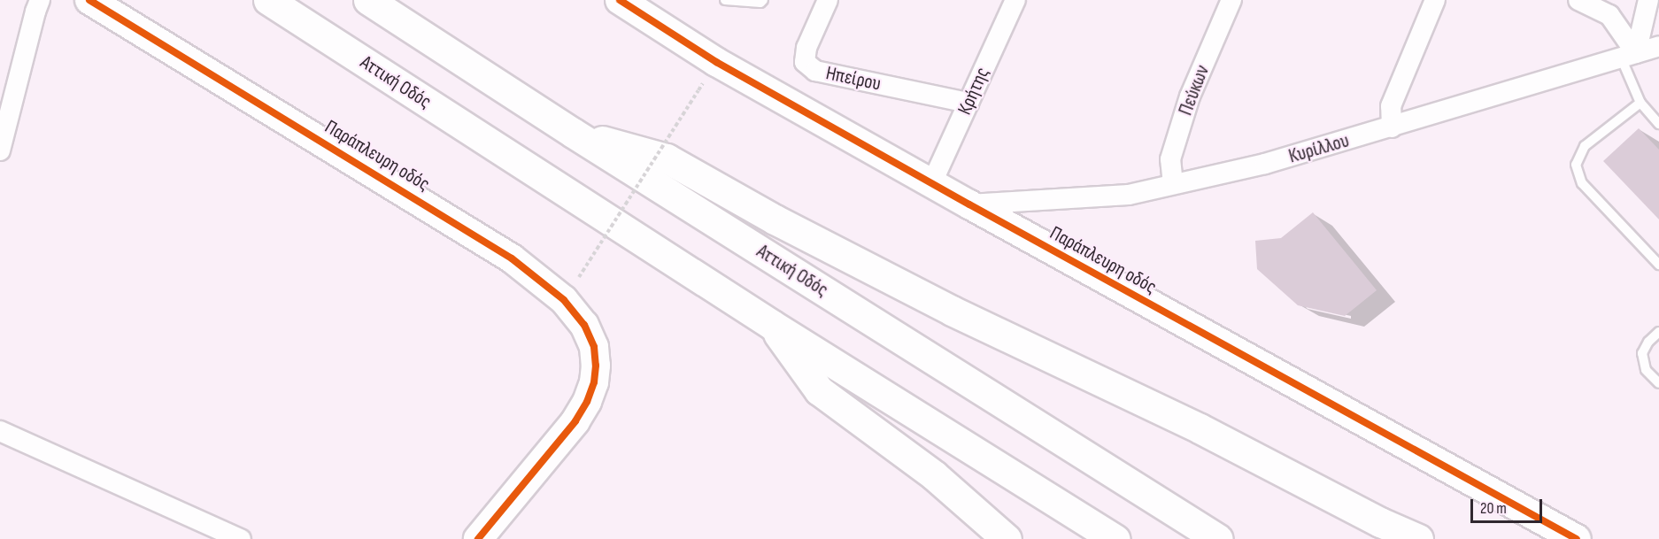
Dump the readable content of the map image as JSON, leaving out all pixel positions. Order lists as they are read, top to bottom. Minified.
{"streets":{"highway":["Αττική Οδός"],"street":["Ηπείρου","Πεύκων","Κρήτης","Κυρίλλου","Παράπλευρη οδός"]},"crossings":[["Ηπείρου","Κρήτης"],["Πεύκων","Κυρίλλου"],["Κρήτης","Παράπλευρη οδός"],["Κυρίλλου","Παράπλευρη οδός"]],"scale_bar":"20 m"}
